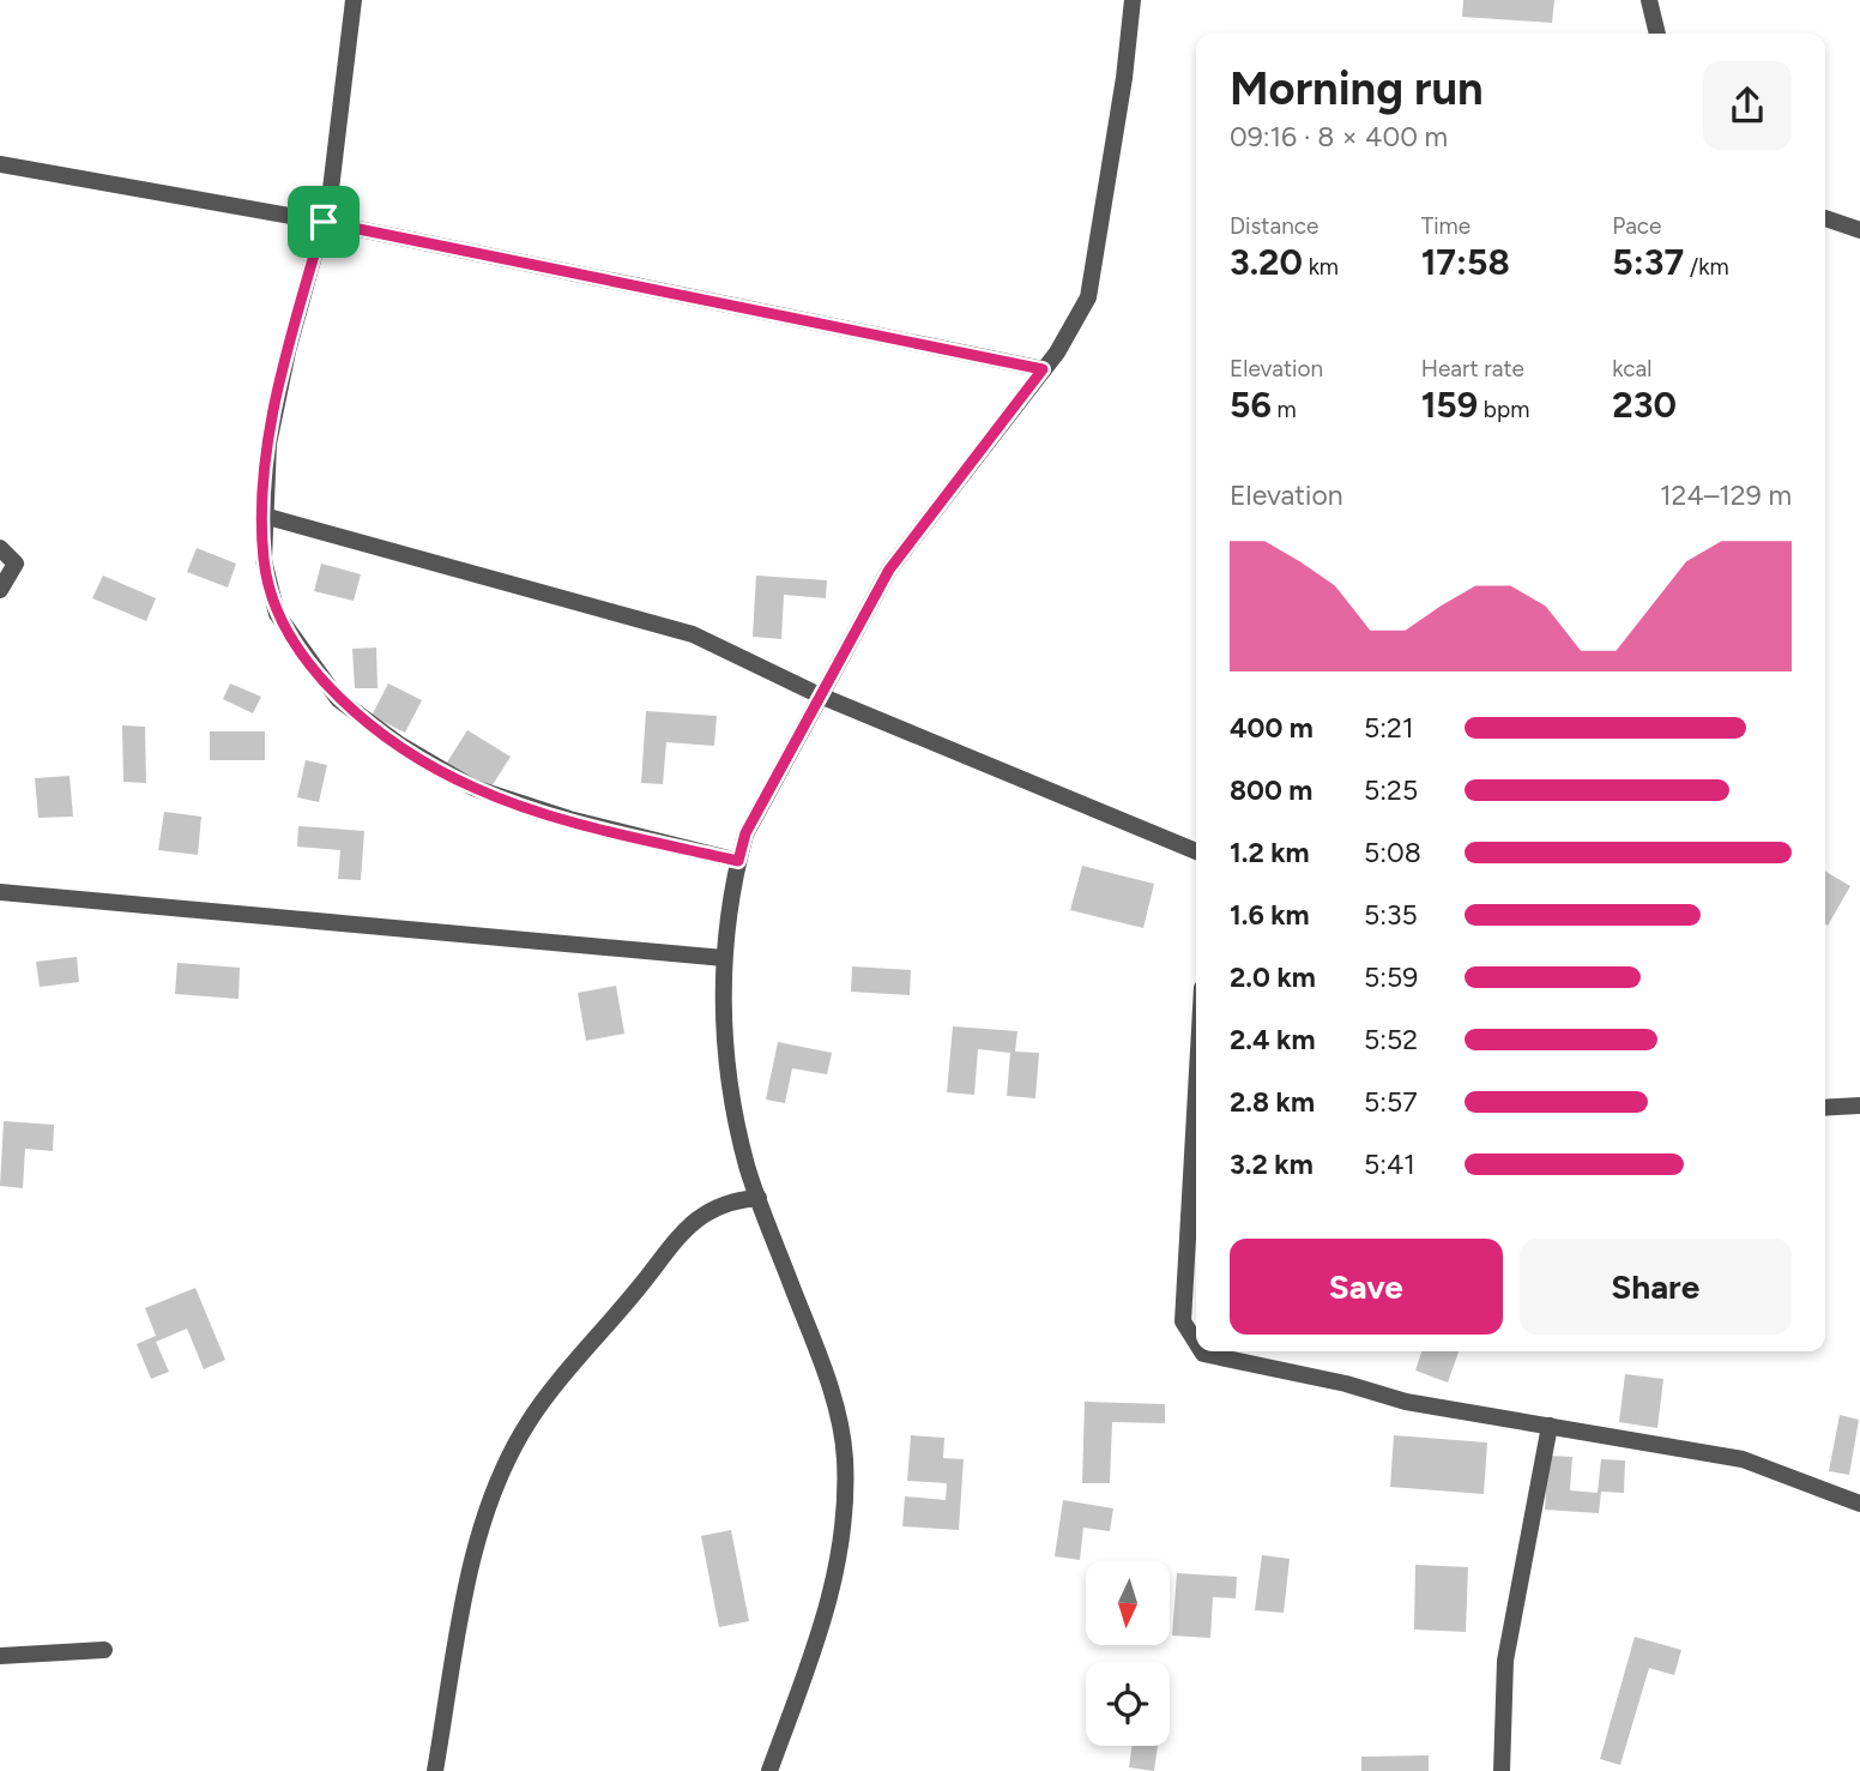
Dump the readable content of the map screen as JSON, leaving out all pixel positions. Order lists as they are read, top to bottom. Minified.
{"north":"bottom","page":{"heading":["Morning run","09:16 · 8 × 400 m"],"stats":[["Distance","3.20 km"],["Time","17:58"],["Pace","5:37 /km"],["Elevation","56 m"],["Heart rate","159 bpm"],["kcal","230"]],"chart":["Elevation","124–129 m"],"list":[{"name":"400 m","note":"5:21"},{"name":"800 m","note":"5:25"},{"name":"1.2 km","note":"5:08"},{"name":"1.6 km","note":"5:35"},{"name":"2.0 km","note":"5:59"},{"name":"2.4 km","note":"5:52"},{"name":"2.8 km","note":"5:57"},{"name":"3.2 km","note":"5:41"}],"buttons":["Save","Share"]}}
